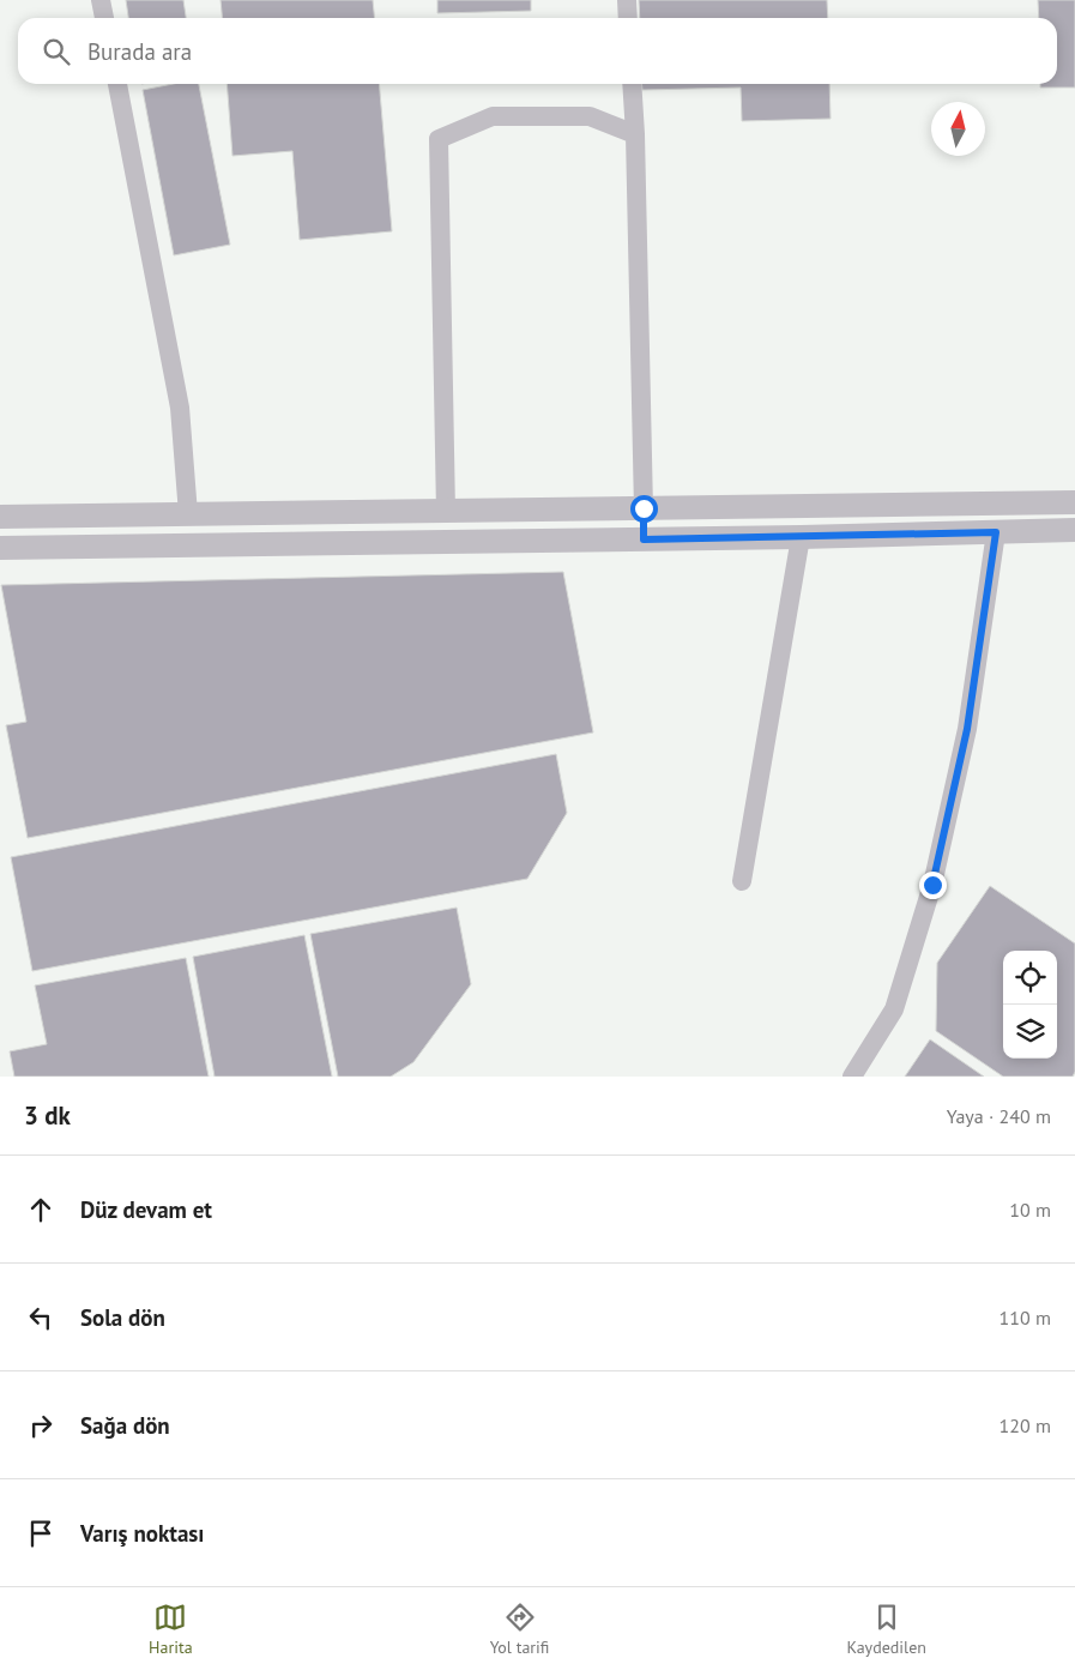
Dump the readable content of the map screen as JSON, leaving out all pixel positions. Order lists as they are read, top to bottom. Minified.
{"north":"top","page":{"search":"Burada ara","heading":["3 dk","Yaya · 240 m"],"list":[["Düz devam et","10 m"],["Sola dön","110 m"],["Sağa dön","120 m"],"Varış noktası"],"nav":["Harita","Yol tarifi","Kaydedilen"]}}
